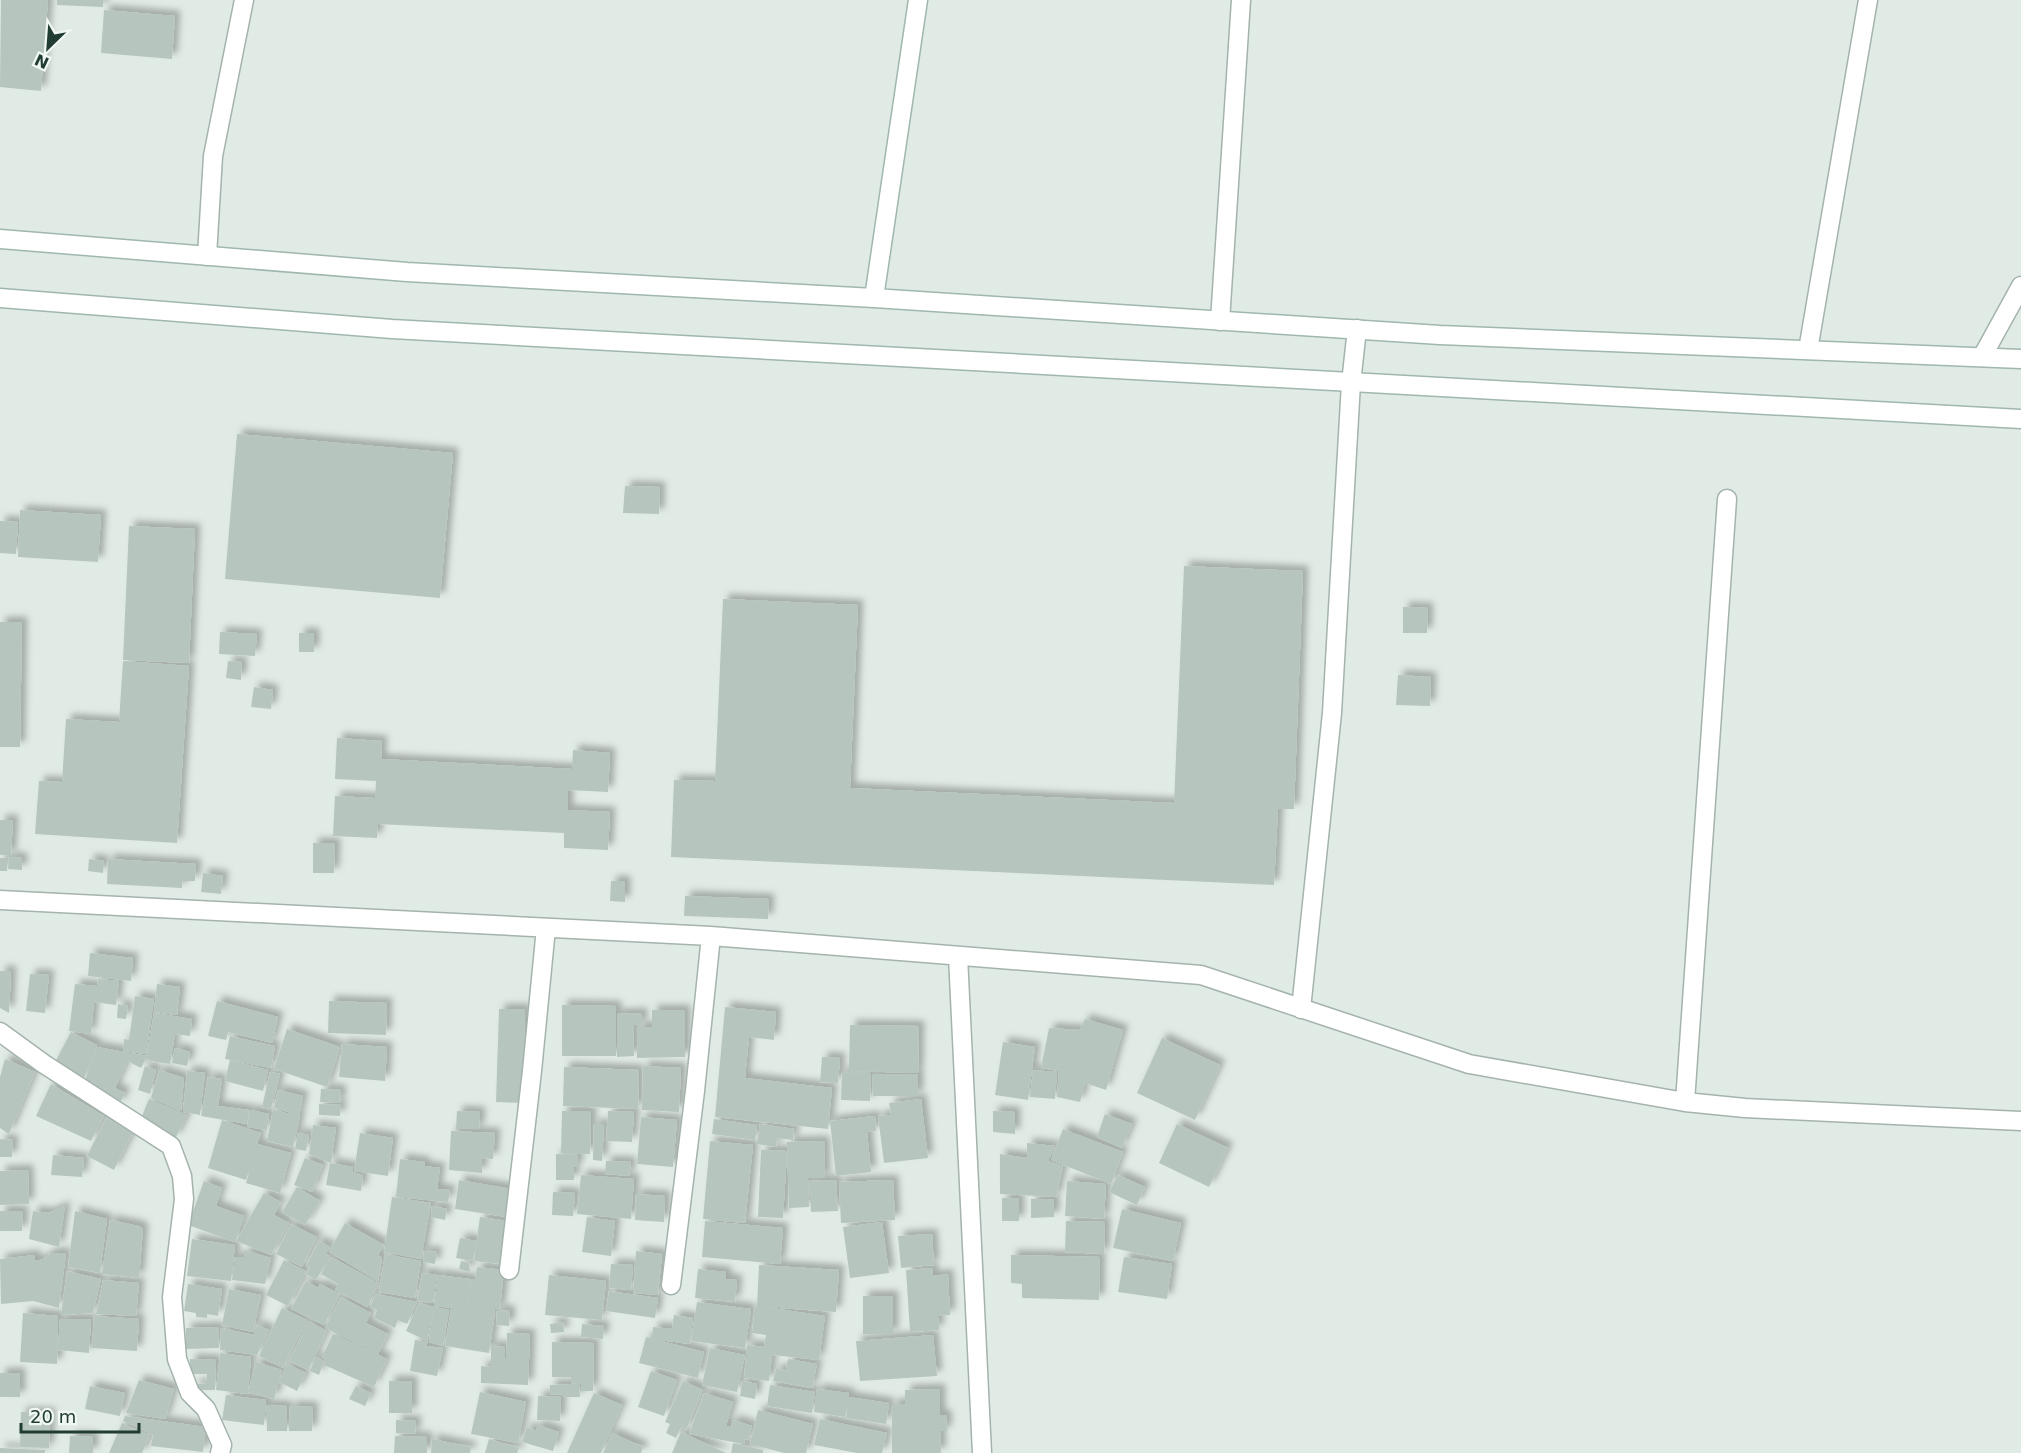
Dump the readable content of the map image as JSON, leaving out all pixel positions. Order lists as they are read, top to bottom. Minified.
{"scale_bar":"20 m","north":"bottom left"}
